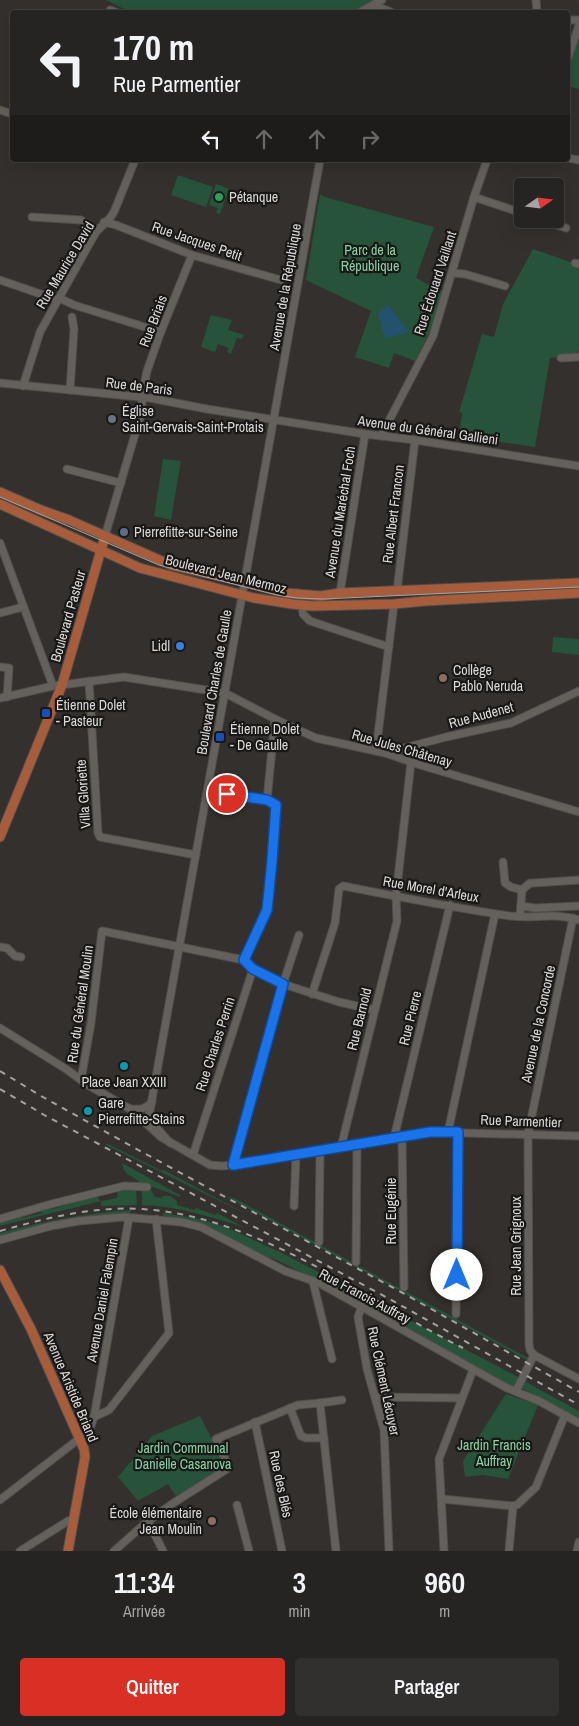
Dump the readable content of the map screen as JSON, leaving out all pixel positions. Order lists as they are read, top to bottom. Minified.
{"streets":{"main road":["Boulevard Jean Mermoz","Boulevard Pasteur","Avenue Aristide Briand"],"street":["Rue Jacques Petit","Rue Maurice David","Rue Édouard Vaillant","Avenue de la République","Rue Briais","Rue de Paris","Avenue du Général Gallieni","Avenue du Maréchal Foch","Rue Albert Francon","Boulevard Charles de Gaulle","Rue Audenet","Rue Jules Châtenay","Villa Gloriette","Rue Morel d'Arleux","Rue du Général Moulin","Rue Pierre","Rue Barnold","Avenue de la Concorde","Rue Charles Perrin","Rue Parmentier","Rue Eugénie","Rue Jean Grignoux","Rue Francis Auffray","Avenue Daniel Falempin","Rue Clément Lécuyer","Rue des Blés"]},"crossings":[["Rue Jacques Petit","Rue Maurice David"],["Rue Jacques Petit","Rue Briais"],["Rue Maurice David","Rue de Paris"],["Rue Édouard Vaillant","Avenue du Général Gallieni"],["Avenue de la République","Rue de Paris"],["Avenue de la République","Avenue du Général Gallieni"],["Avenue de la République","Boulevard Charles de Gaulle"],["Rue Briais","Rue de Paris"],["Rue Briais","Boulevard Pasteur"],["Rue de Paris","Avenue du Général Gallieni"],["Rue de Paris","Boulevard Pasteur"],["Rue de Paris","Boulevard Charles de Gaulle"],["Avenue du Général Gallieni","Avenue du Maréchal Foch"],["Avenue du Général Gallieni","Rue Albert Francon"],["Avenue du Général Gallieni","Boulevard Charles de Gaulle"],["Avenue du Maréchal Foch","Boulevard Jean Mermoz"],["Rue Albert Francon","Boulevard Jean Mermoz"],["Boulevard Jean Mermoz","Boulevard Pasteur"],["Boulevard Jean Mermoz","Boulevard Charles de Gaulle"],["Boulevard Pasteur","Rue Jules Châtenay"],["Boulevard Charles de Gaulle","Rue Jules Châtenay"],["Boulevard Charles de Gaulle","Villa Gloriette"],["Boulevard Charles de Gaulle","Rue du Général Moulin"],["Boulevard Charles de Gaulle","Rue Parmentier"],["Rue Audenet","Rue Jules Châtenay"],["Rue Jules Châtenay","Villa Gloriette"],["Rue Jules Châtenay","Rue Barnold"],["Rue Morel d'Arleux","Rue Pierre"],["Rue Morel d'Arleux","Rue Barnold"],["Rue Morel d'Arleux","Rue Parmentier"],["Rue du Général Moulin","Rue Parmentier"],["Rue Pierre","Rue Parmentier"],["Rue Barnold","Rue Parmentier"],["Avenue de la Concorde","Rue Parmentier"],["Avenue de la Concorde","Rue Jean Grignoux"],["Rue Charles Perrin","Rue Parmentier"],["Rue Parmentier","Rue Eugénie"],["Rue Parmentier","Rue Jean Grignoux"],["Rue Francis Auffray","Avenue Daniel Falempin"],["Rue Francis Auffray","Rue Clément Lécuyer"]],"parks":["Parc de la République","Jardin Francis Auffray","Jardin Communal Danielle Casanova"],"places":{"other":["Pétanque","Église Saint-Gervais-Saint-Protais","Pierrefitte-sur-Seine","Lidl","Collège Pablo Neruda","Place Jean XXIII","Gare Pierrefitte-Stains","École élémentaire Jean Moulin"],"transit":["Étienne Dolet - Pasteur","Étienne Dolet - De Gaulle"]},"north":"right","page":{"turn":["170 m","Rue Parmentier"],"eta":["11:34","Arrivée","3","min","960","m"],"buttons":["Quitter","Partager"]}}
